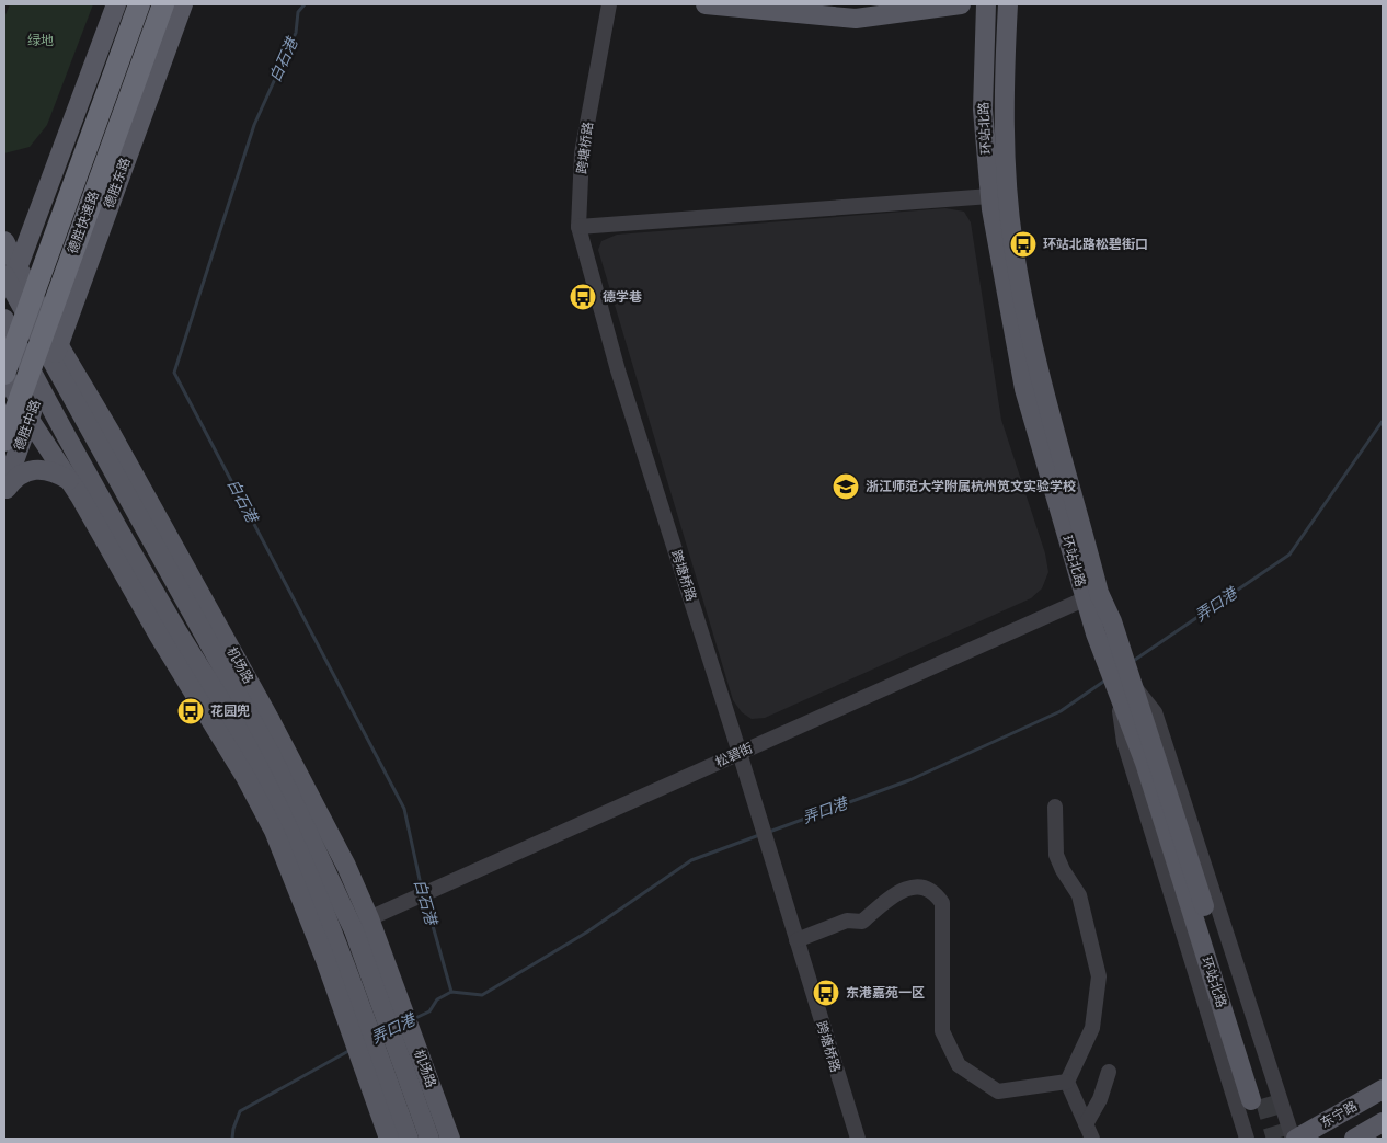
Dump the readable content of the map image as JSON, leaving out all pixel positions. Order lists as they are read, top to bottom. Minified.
{"streets":{"highway":["德胜快速路"],"main road":["环站北路","德胜东路","德胜中路","机场路","东宁路"],"street":["跨塘桥路","松碧街"]},"crossings":[["环站北路","松碧街"],["跨塘桥路","松碧街"],["德胜东路","德胜中路"],["德胜东路","机场路"],["德胜快速路","机场路"],["德胜中路","机场路"],["机场路","松碧街"]],"water":["白石港","弄口港"],"parks":["绿地"],"places":{"bus stop":["环站北路松碧街口","德学巷","花园兜","东港嘉苑一区"],"school or university":["浙江师范大学附属杭州笕文实验学校"]}}
